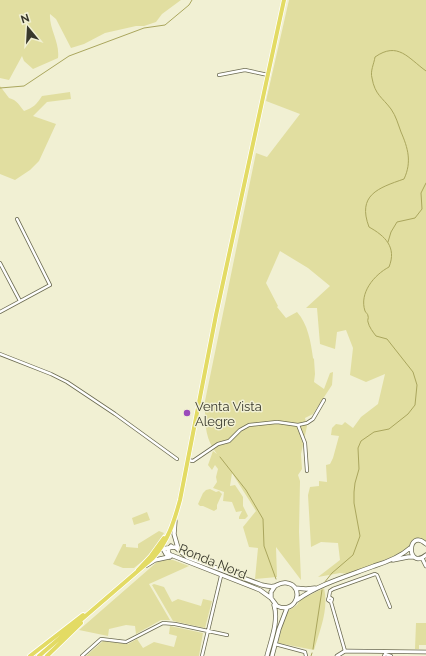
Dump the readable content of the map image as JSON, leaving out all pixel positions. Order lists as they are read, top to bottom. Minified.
{"streets":{"main road":["Ronda Nord"]},"places":["Venta Vista Alegre"],"north":"top"}
